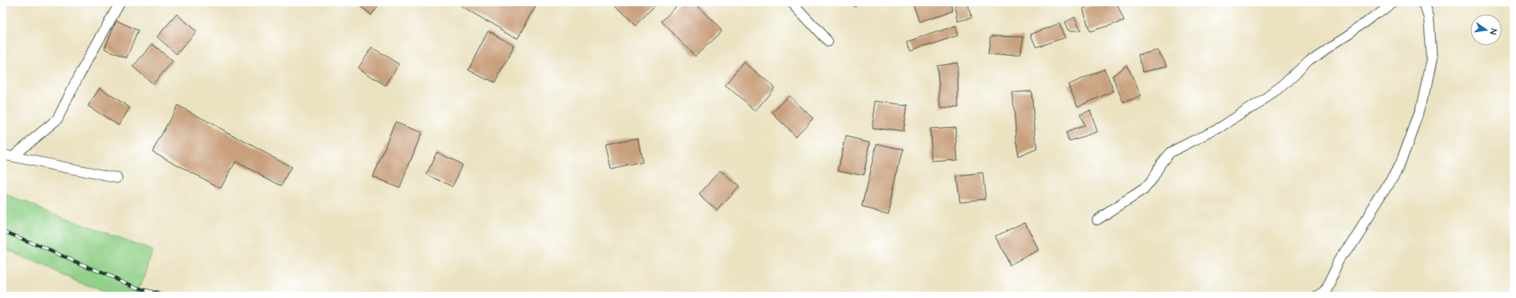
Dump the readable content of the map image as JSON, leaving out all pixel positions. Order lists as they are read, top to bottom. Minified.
{"north":"right"}
